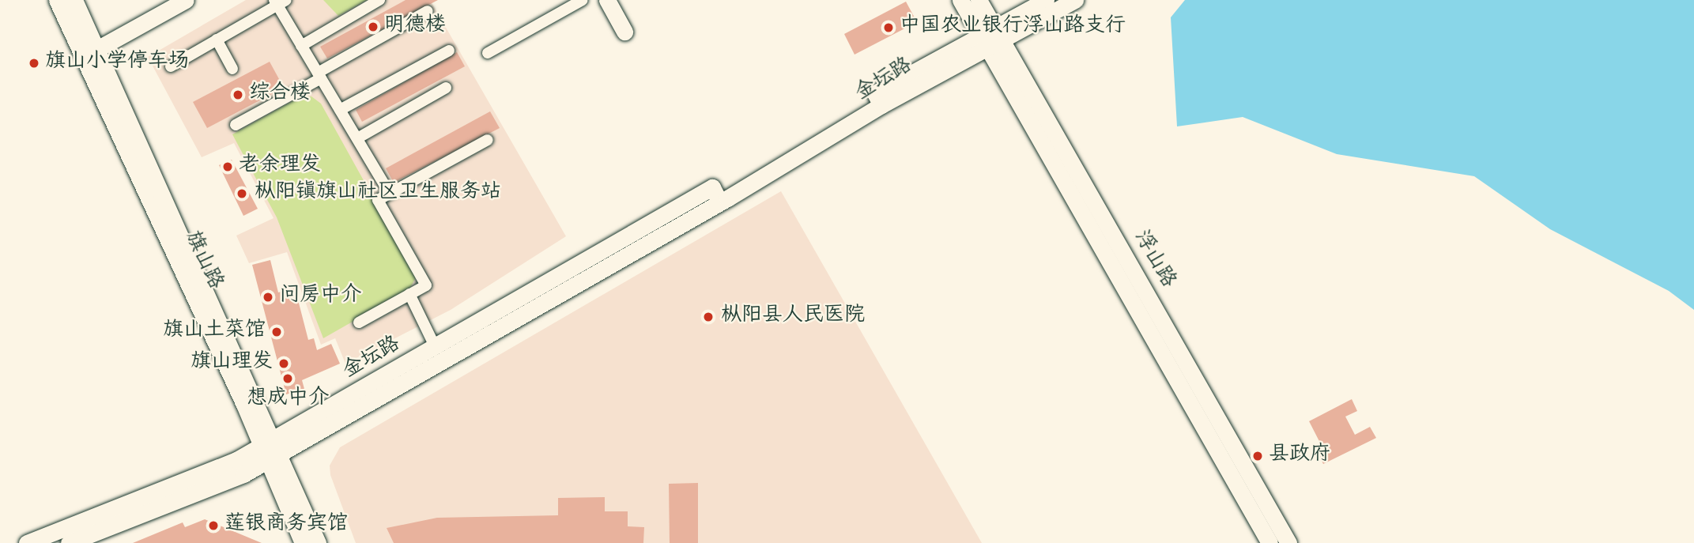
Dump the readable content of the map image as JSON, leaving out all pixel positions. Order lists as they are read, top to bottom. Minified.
{"streets":{"main road":["金坛路","浮山路","旗山路"]},"crossings":[["金坛路","浮山路"],["金坛路","旗山路"]],"places":["明德楼","中国农业银行浮山路支行","旗山小学停车场","综合楼","老余理发","枞阳镇旗山社区卫生服务站","问房中介","枞阳县人民医院","旗山土菜馆","旗山理发","想成中介","县政府","莲银商务宾馆"]}
